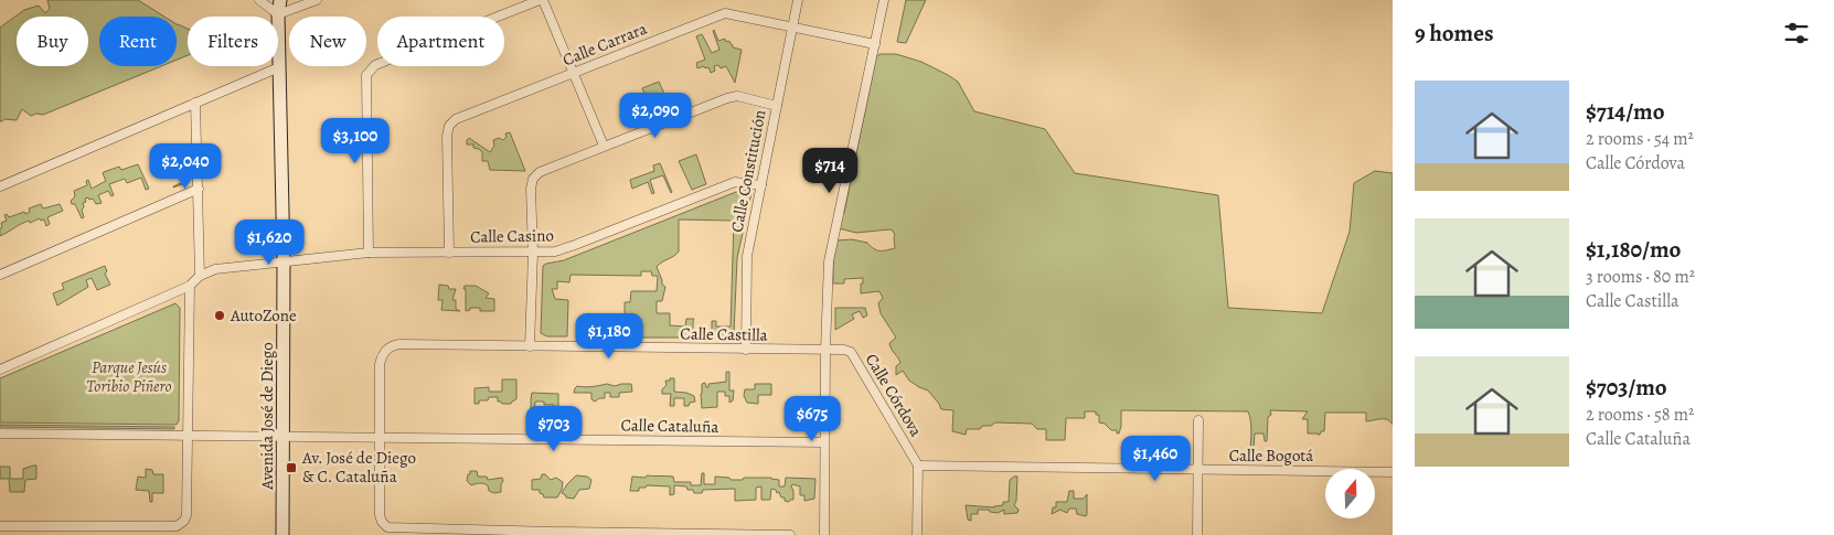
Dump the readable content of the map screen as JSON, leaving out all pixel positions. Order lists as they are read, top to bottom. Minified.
{"streets":{"main road":["Avenida José de Diego"],"street":["Calle Carrara","Calle Constitución","Calle Casino","Calle Castilla","Calle Córdova","Calle Cataluña","Calle Bogotá"]},"crossings":[["Calle Carrara","Calle Constitución"],["Calle Carrara","Calle Casino"],["Calle Constitución","Calle Casino"],["Calle Constitución","Calle Castilla"],["Calle Casino","Avenida José de Diego"],["Calle Castilla","Calle Córdova"],["Calle Castilla","Calle Cataluña"],["Calle Córdova","Calle Bogotá"],["Avenida José de Diego","Calle Cataluña"]],"parks":["Parque Jesús Toribio Piñero"],"places":{"other":["AutoZone"],"transit":["Av. José de Diego & C. Cataluña"]},"north":"top","page":{"heading":"9 homes","chip":["Buy","Rent","Filters","New","Apartment"],"list":[{"name":"$714/mo","note":"2 rooms · 54 m² · Calle Córdova"},{"name":"$1,180/mo","note":"3 rooms · 80 m² · Calle Castilla"},{"name":"$703/mo","note":"2 rooms · 58 m² · Calle Cataluña"}],"price":["$2,090","$3,100","$2,040","$714","$1,620","$1,180","$675","$703","$1,460"]}}
